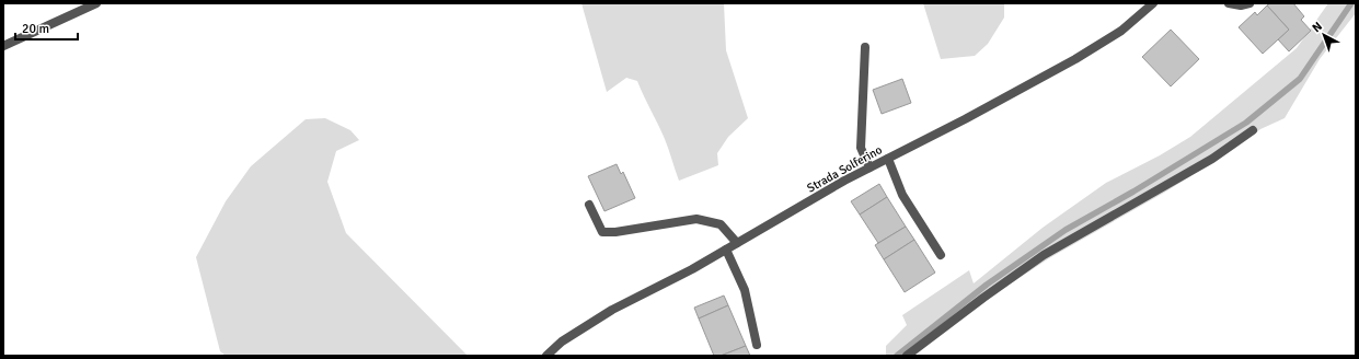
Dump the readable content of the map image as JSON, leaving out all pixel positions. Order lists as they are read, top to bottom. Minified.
{"streets":{"street":["Strada Solferino"]},"scale_bar":"20 m","north":"top left"}
